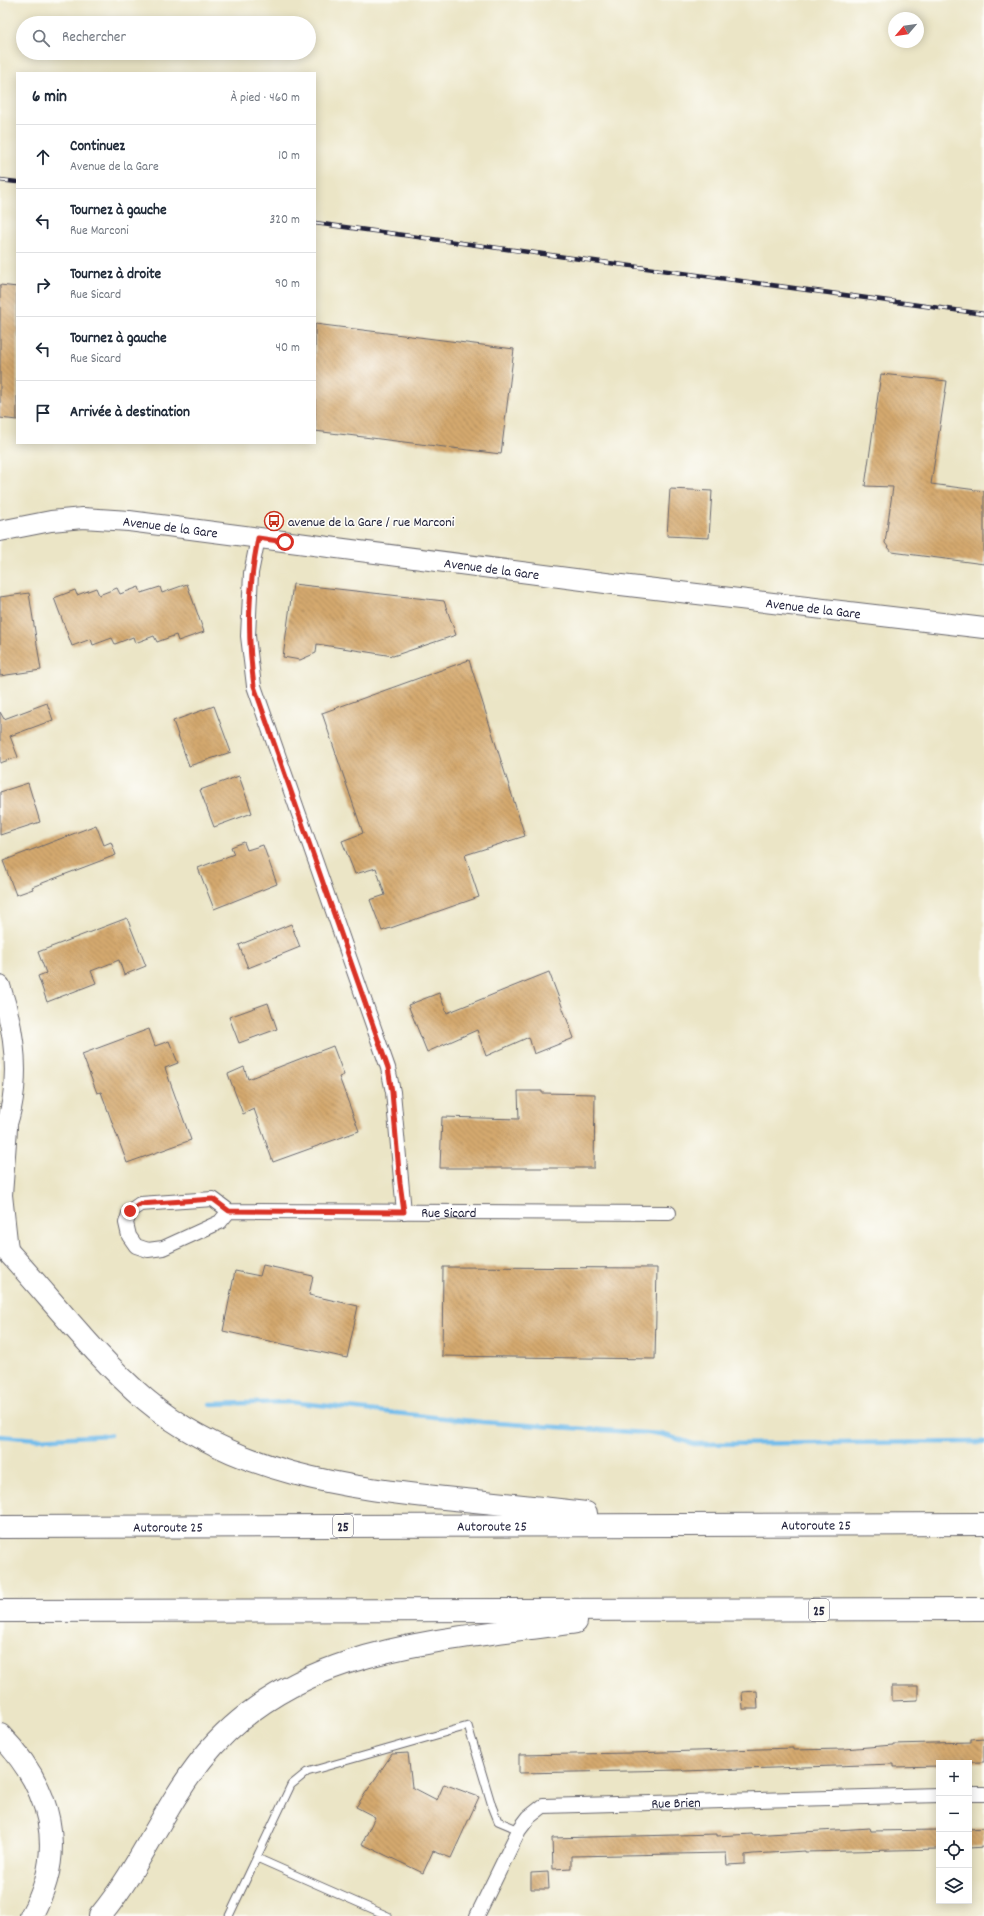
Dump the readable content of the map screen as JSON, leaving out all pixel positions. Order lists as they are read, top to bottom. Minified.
{"streets":{"highway":["Autoroute 25","25"],"street":["Avenue de la Gare","Rue Sicard","Rue Brien"]},"places":{"bus stop":["avenue de la Gare / rue Marconi"]},"north":"bottom left","page":{"search":"Rechercher","heading":["6 min","À pied · 460 m"],"list":[["Continuez","Avenue de la Gare","10 m"],["Tournez à gauche","Rue Marconi","320 m"],["Tournez à droite","Rue Sicard","90 m"],["Tournez à gauche","Rue Sicard","40 m"],"Arrivée à destination"],"map_buttons":["+","−"]}}
